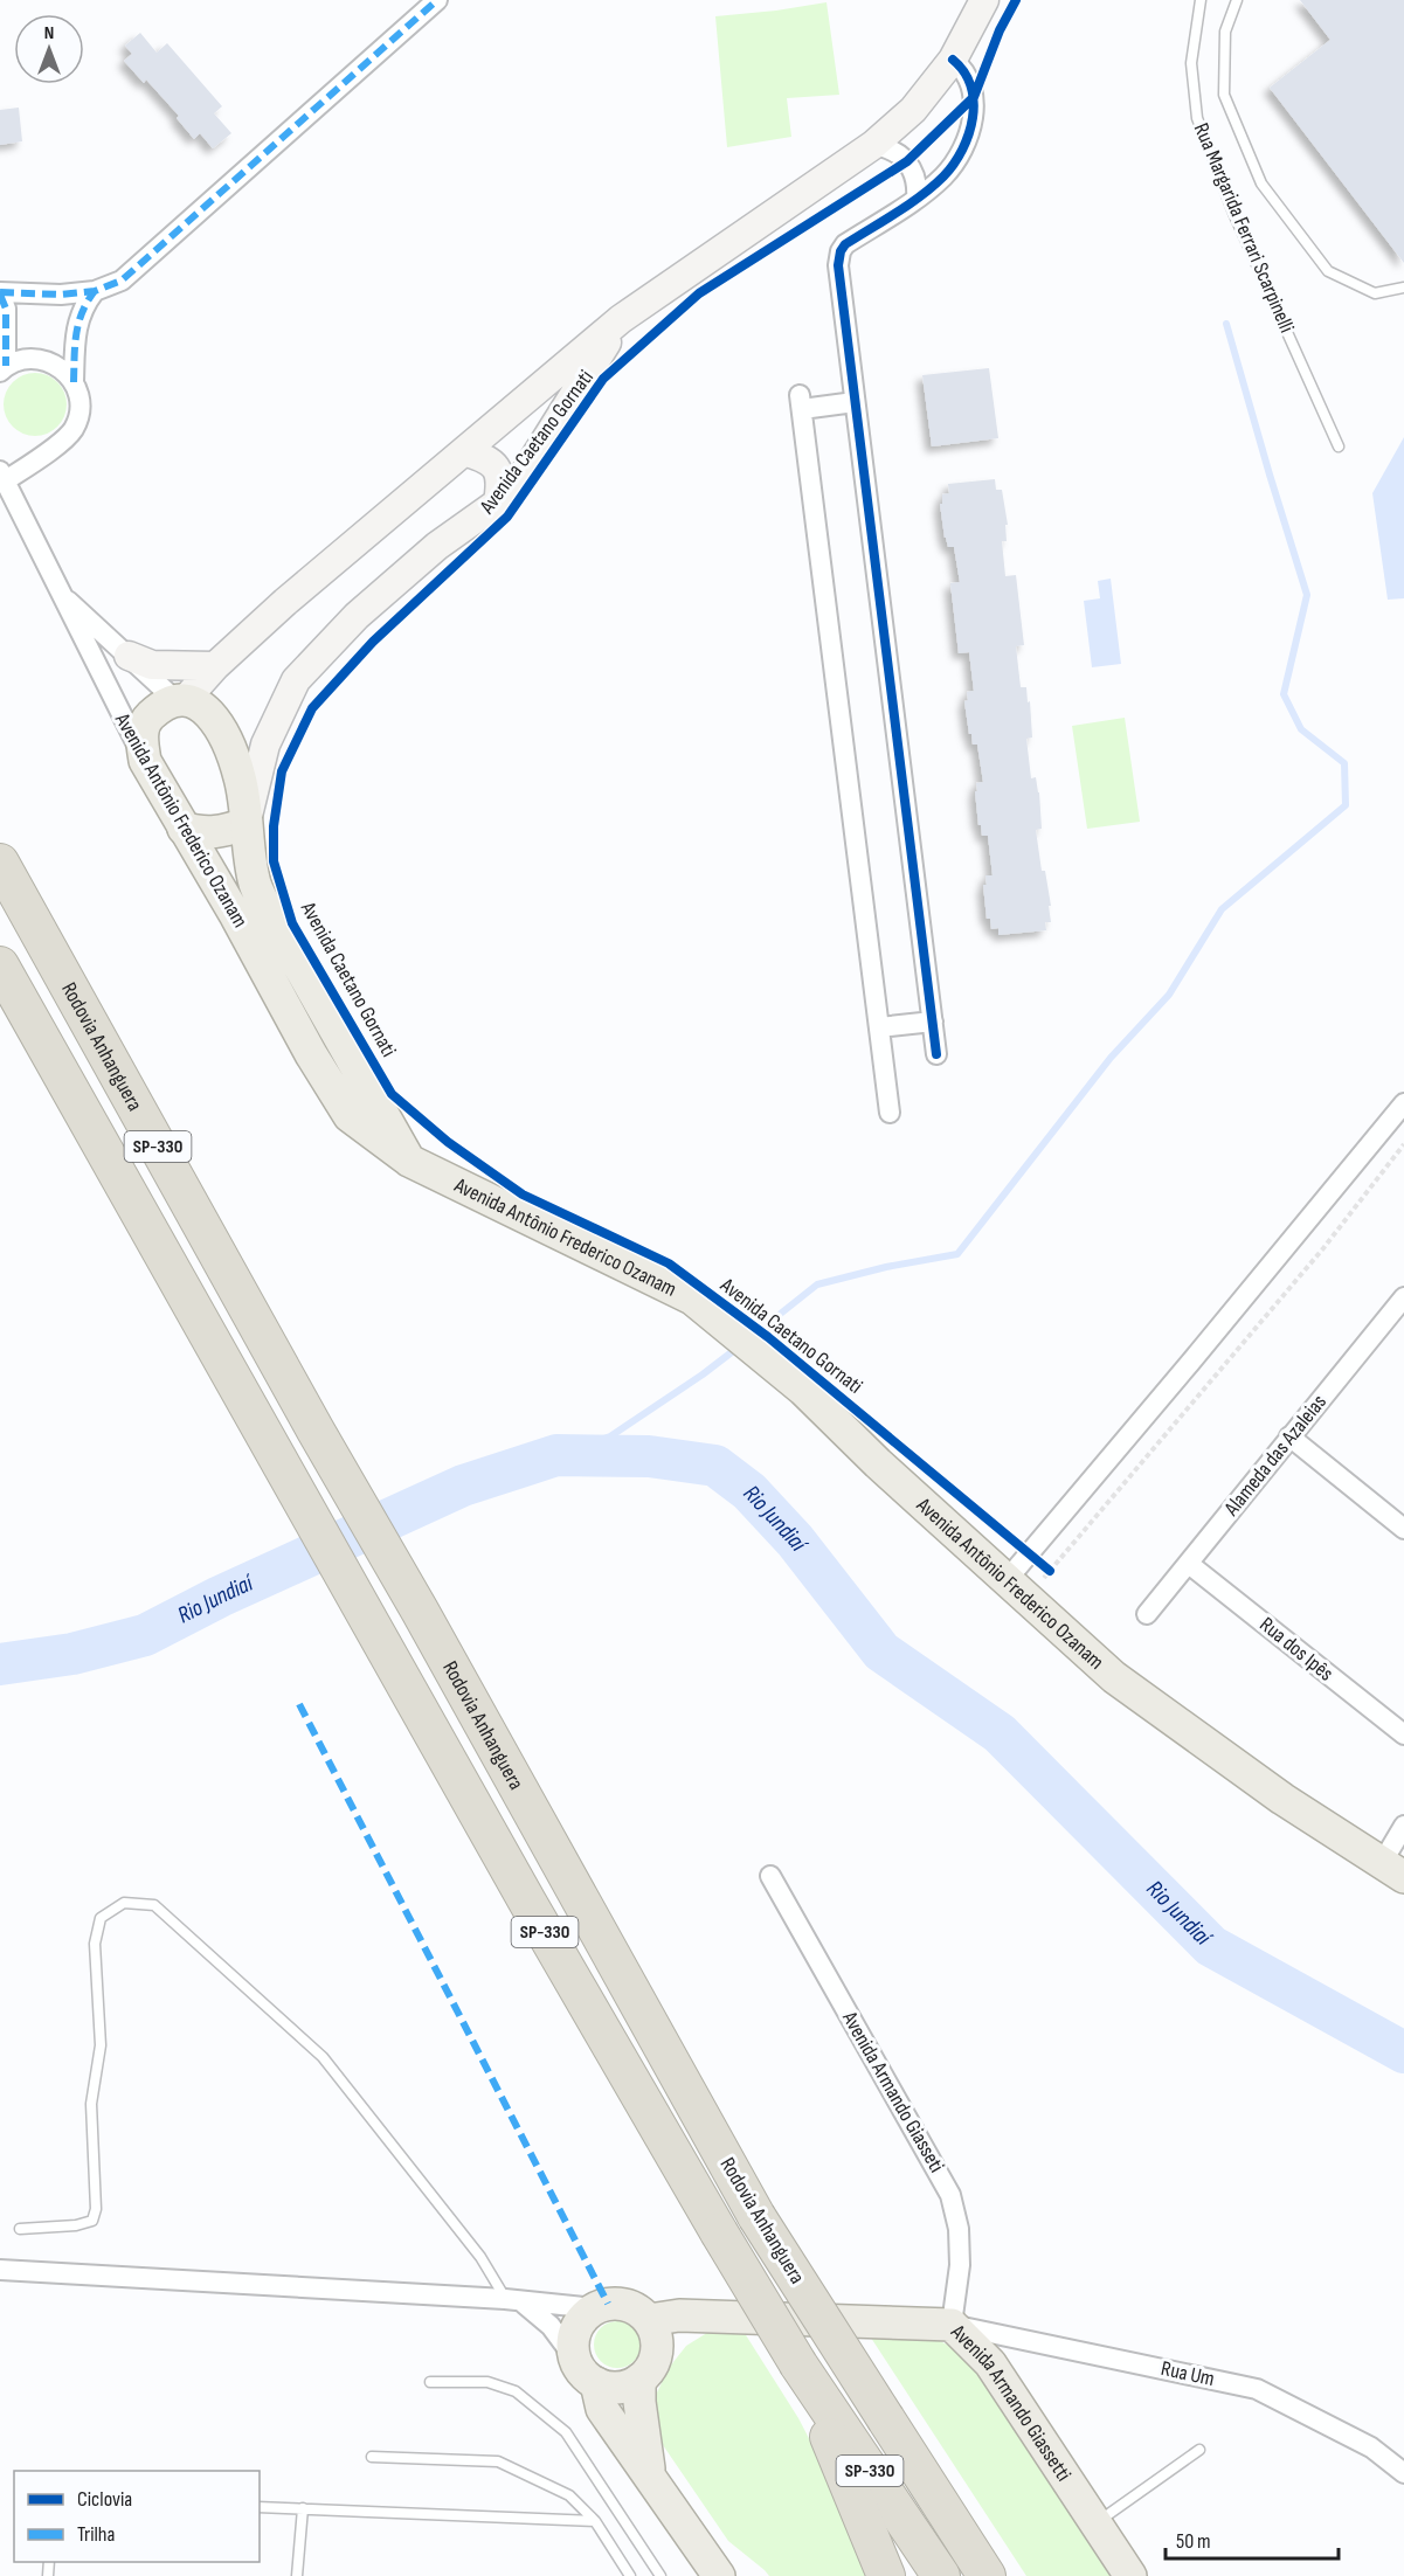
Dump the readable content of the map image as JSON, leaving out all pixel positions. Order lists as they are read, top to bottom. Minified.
{"streets":{"highway":["Rodovia Anhanguera","SP-330"],"main road":["Avenida Caetano Gornati","Avenida Antônio Frederico Ozanam","Avenida Armando Giassetti"],"street":["Alameda das Azaleias","Rua dos Ipês","Avenida Armando Giasseti","Rua Um"],"lane":["Rua Margarida Ferrari Scarpinelli"]},"crossings":[["Avenida Caetano Gornati","Avenida Antônio Frederico Ozanam"],["Alameda das Azaleias","Rua dos Ipês"],["Avenida Armando Giasseti","Rua Um"],["Avenida Armando Giasseti","Avenida Armando Giassetti"],["Rua Um","Avenida Armando Giassetti"]],"water":["Rio Jundiaí"],"legend":["Ciclovia","Trilha"],"scale_bar":"50 m","north":"top"}
